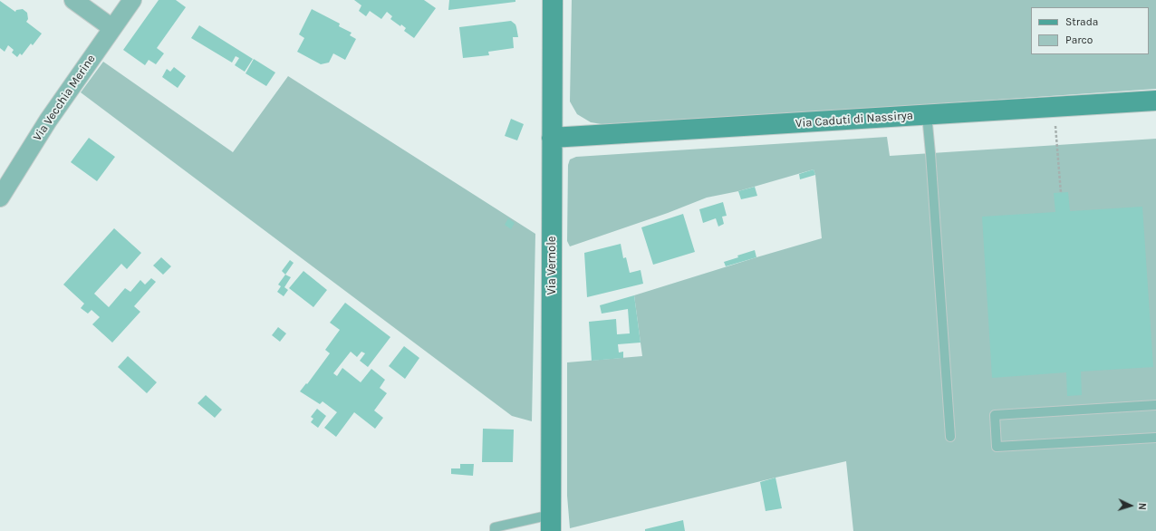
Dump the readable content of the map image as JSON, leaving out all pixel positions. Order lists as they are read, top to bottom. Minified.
{"streets":{"street":["Via Vecchia Merine","Via Caduti di Nassirya","Via Vernole"]},"crossings":[["Via Caduti di Nassirya","Via Vernole"]],"legend":["Strada","Parco"],"north":"right"}
